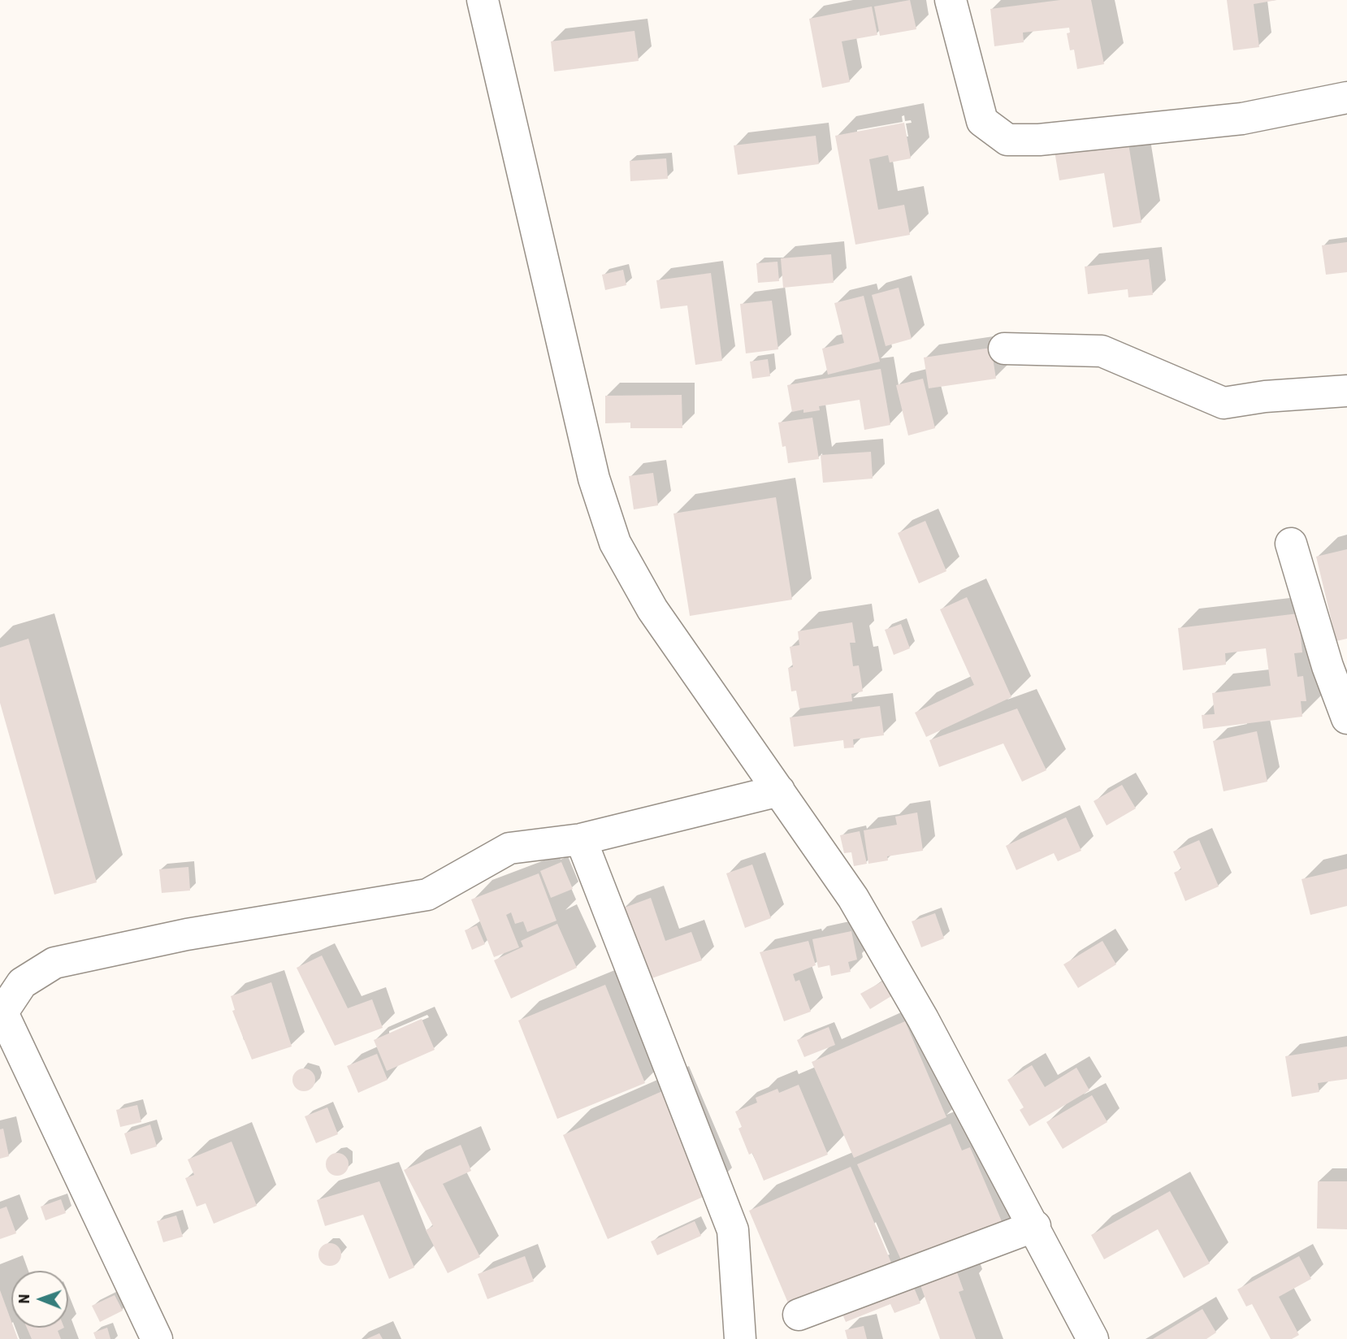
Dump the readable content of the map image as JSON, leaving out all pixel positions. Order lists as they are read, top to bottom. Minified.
{"north":"left"}
